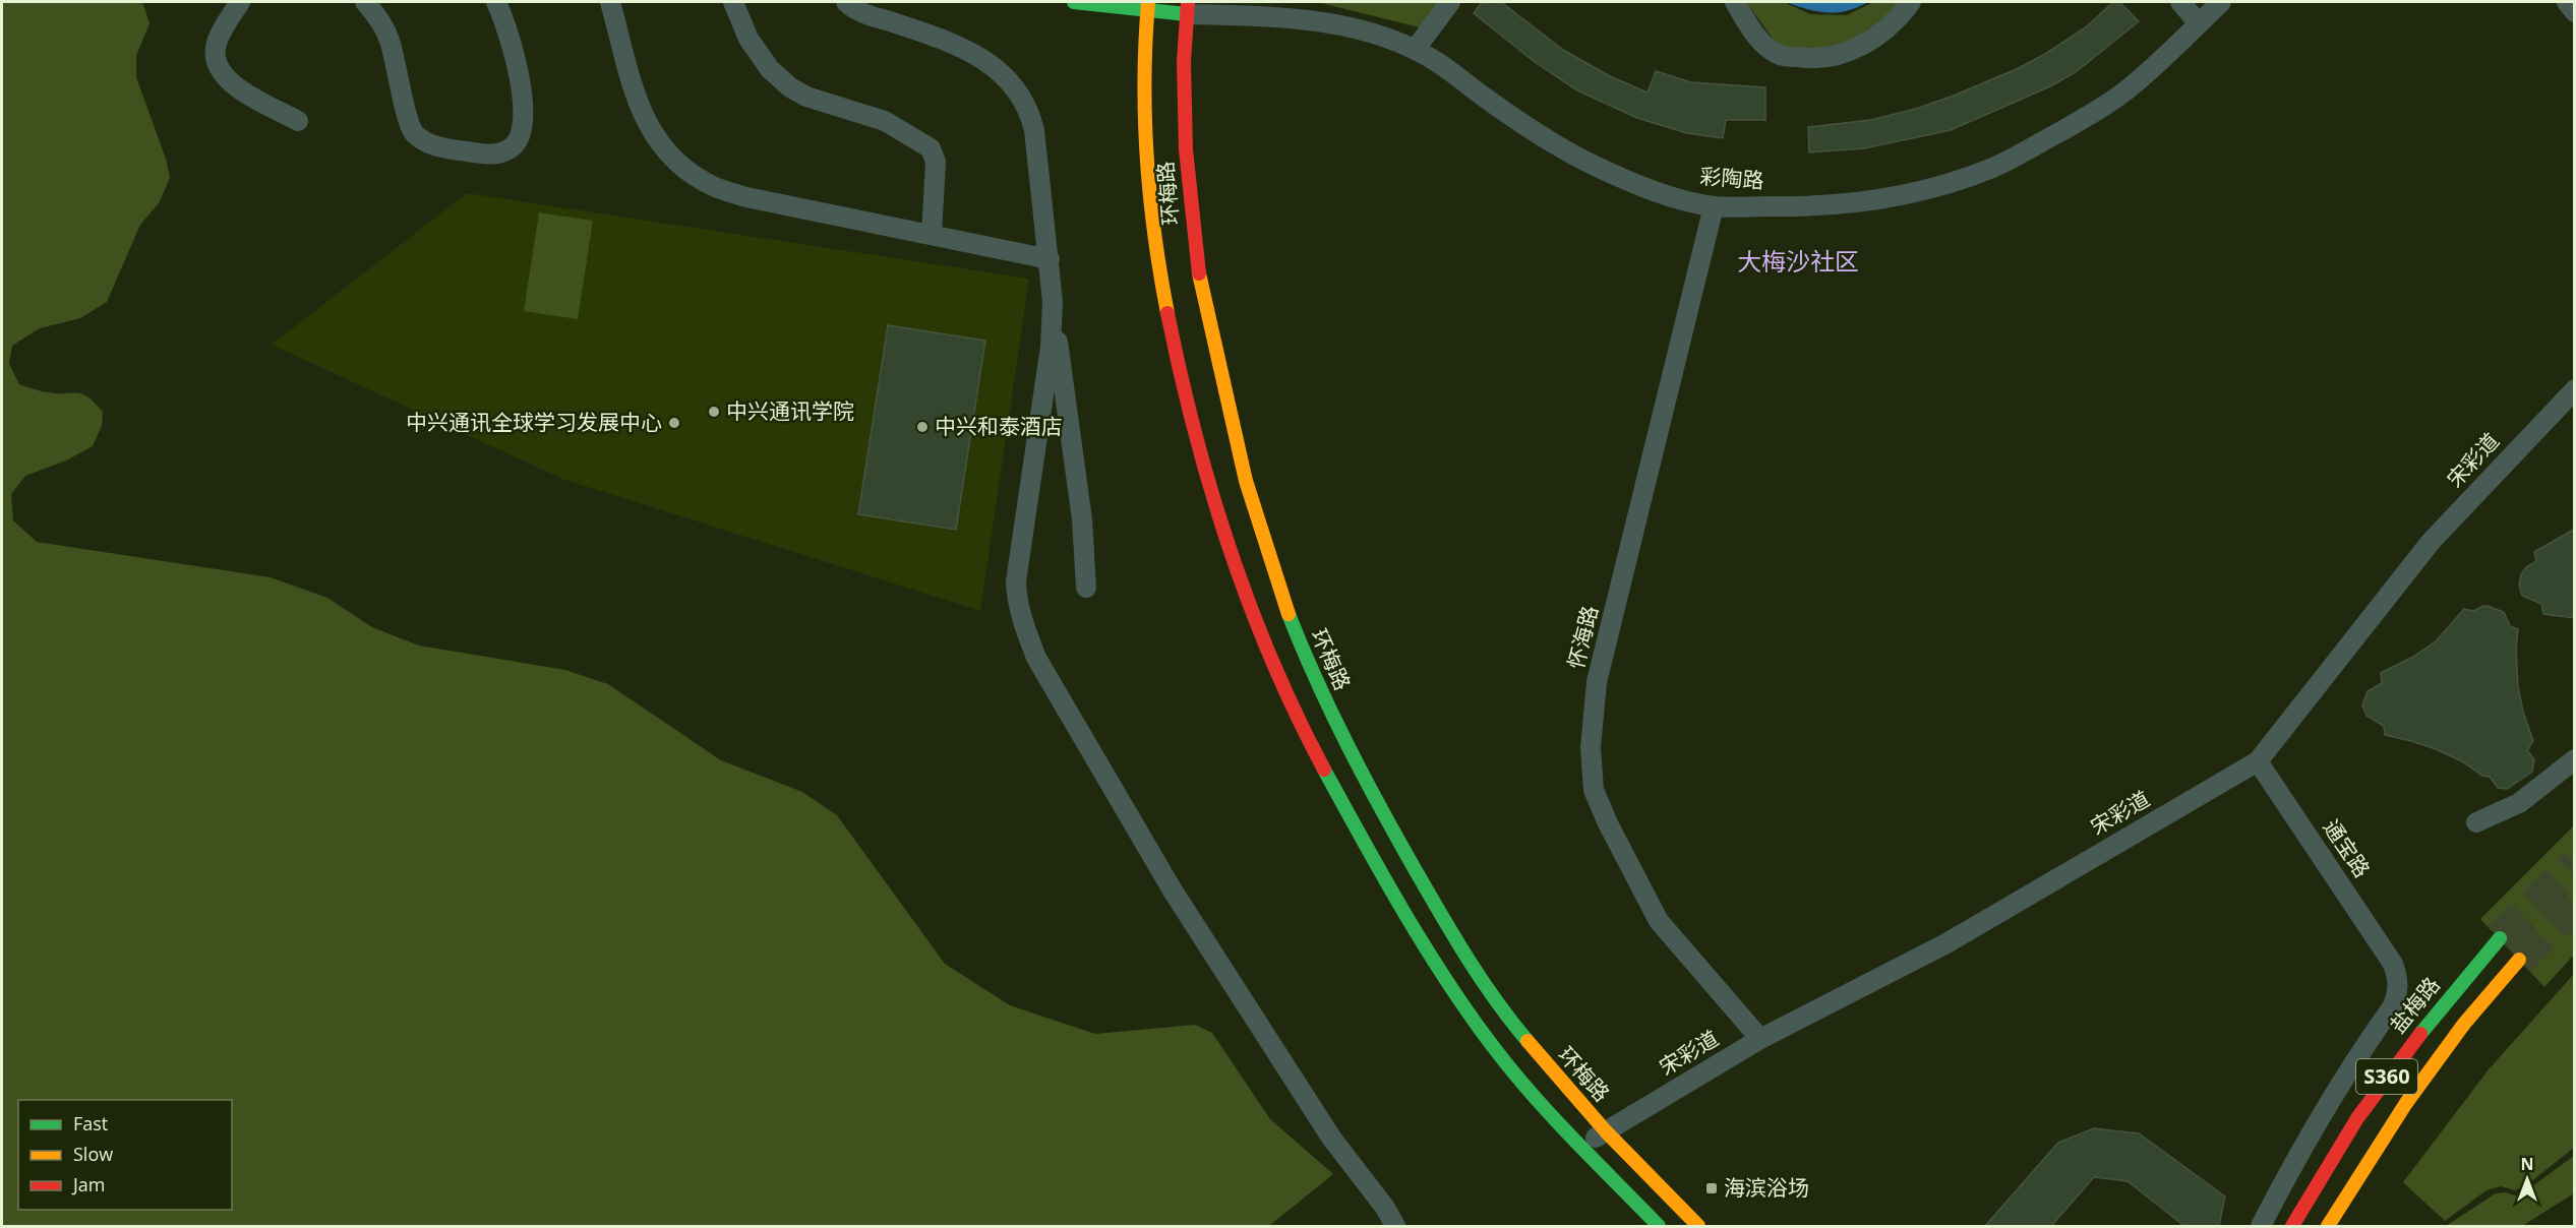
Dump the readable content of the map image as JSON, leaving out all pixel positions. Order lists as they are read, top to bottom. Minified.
{"streets":{"main road":["环梅路","盐梅路","S360"],"street":["彩陶路","宋彩道","怀海路","通宝路"]},"crossings":[["彩陶路","环梅路"],["彩陶路","怀海路"],["环梅路","宋彩道"],["宋彩道","怀海路"],["宋彩道","通宝路"]],"districts":["大梅沙社区"],"places":{"other":["中兴通讯学院","中兴通讯全球学习发展中心","中兴和泰酒店"],"transit":["海滨浴场"]},"legend":["Fast","Slow","Jam"],"north":"top"}
